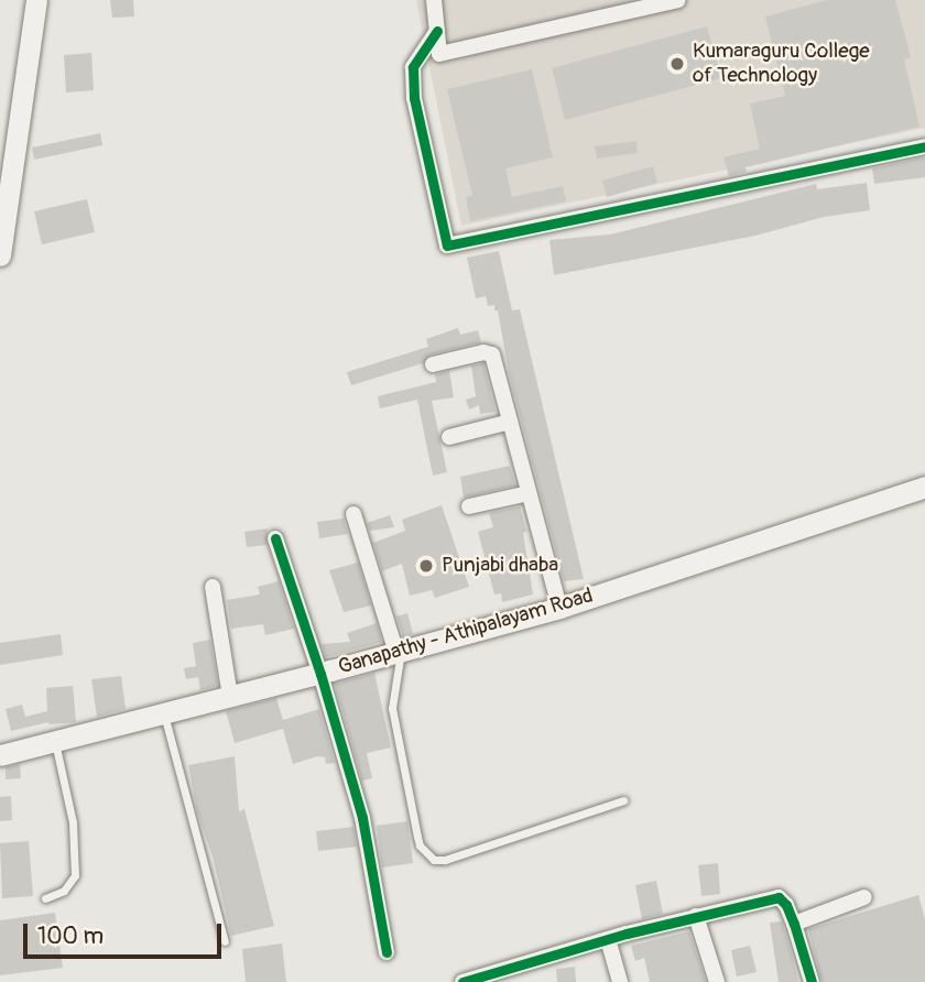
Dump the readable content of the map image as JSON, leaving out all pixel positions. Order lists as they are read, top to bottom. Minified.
{"streets":{"main road":["Ganapathy - Athipalayam Road"]},"places":["Kumaraguru College of Technology","Punjabi dhaba"],"scale_bar":"100 m"}
